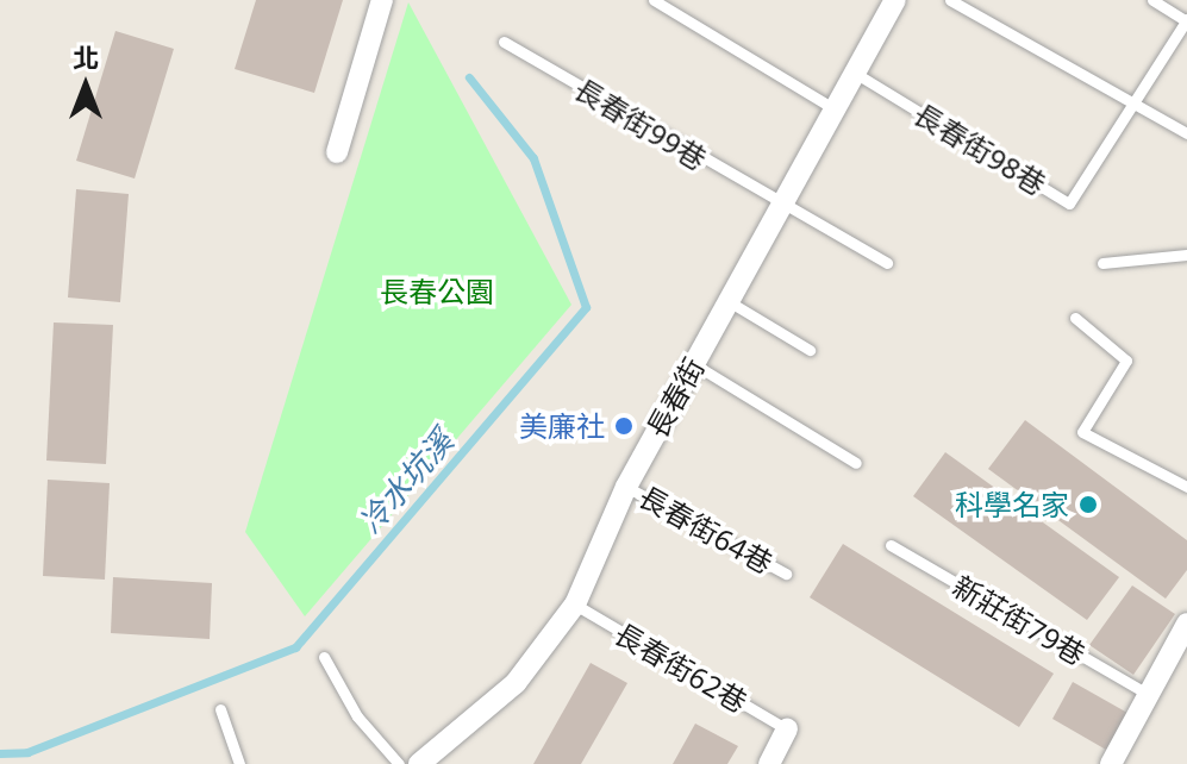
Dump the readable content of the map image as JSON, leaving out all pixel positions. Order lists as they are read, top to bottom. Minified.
{"streets":{"street":["長春街"],"lane":["長春街99巷","長春街98巷","長春街64巷","新莊街79巷","長春街62巷"]},"crossings":[["長春街99巷","長春街"],["長春街98巷","長春街"],["長春街","長春街64巷"],["長春街","長春街62巷"]],"water":["冷水坑溪"],"parks":["長春公園"],"places":["美廉社","科學名家"],"north":"top"}
